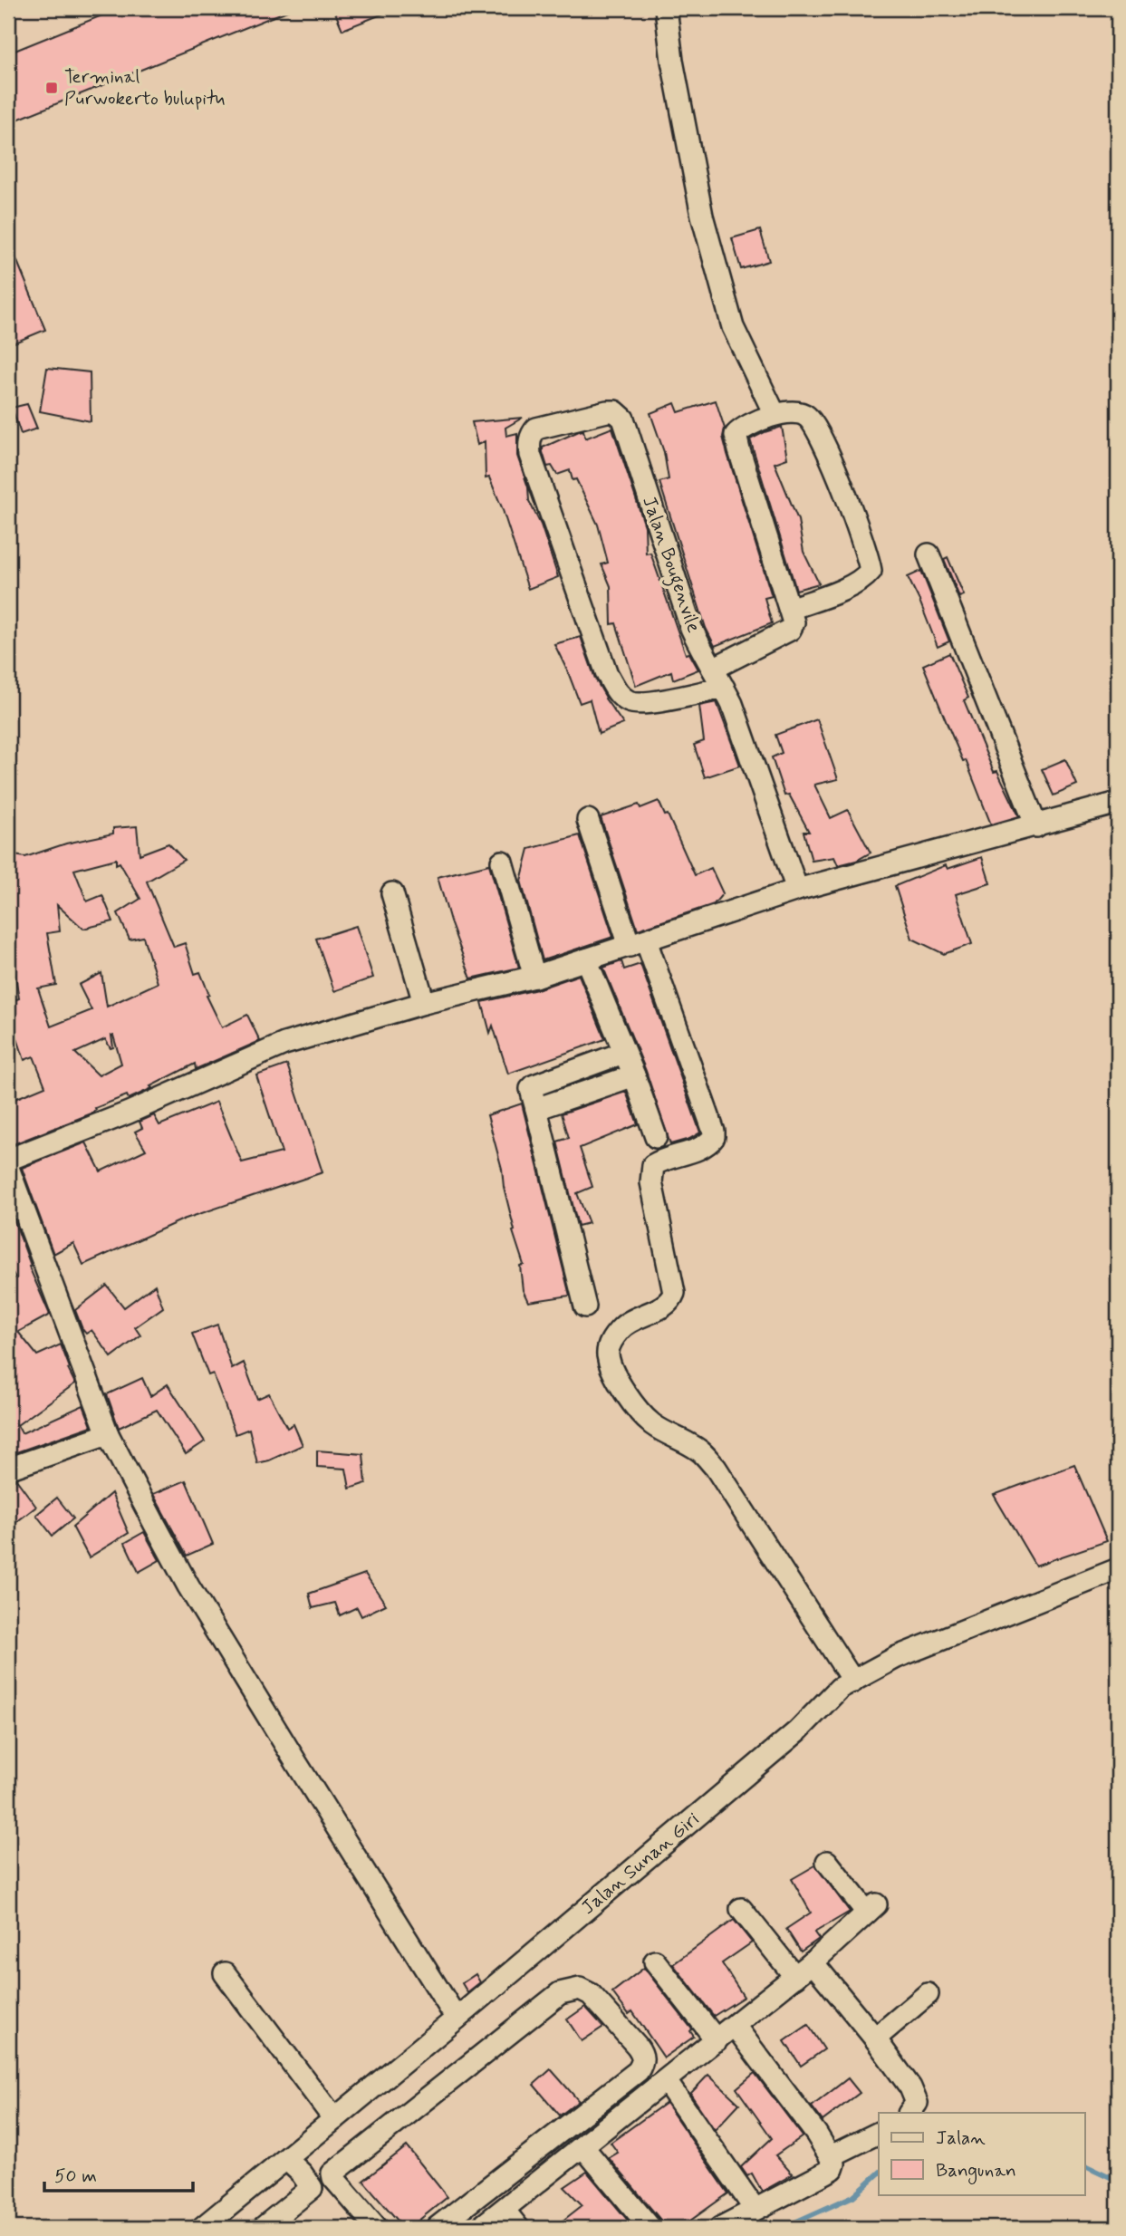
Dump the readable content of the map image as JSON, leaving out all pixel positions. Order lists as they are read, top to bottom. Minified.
{"streets":{"street":["Jalan Bougenvile","Jalan Sunan Giri"]},"places":{"transit":["Terminal Purwokerto bulupitu"]},"legend":["Jalan","Bangunan"],"scale_bar":"50 m"}
